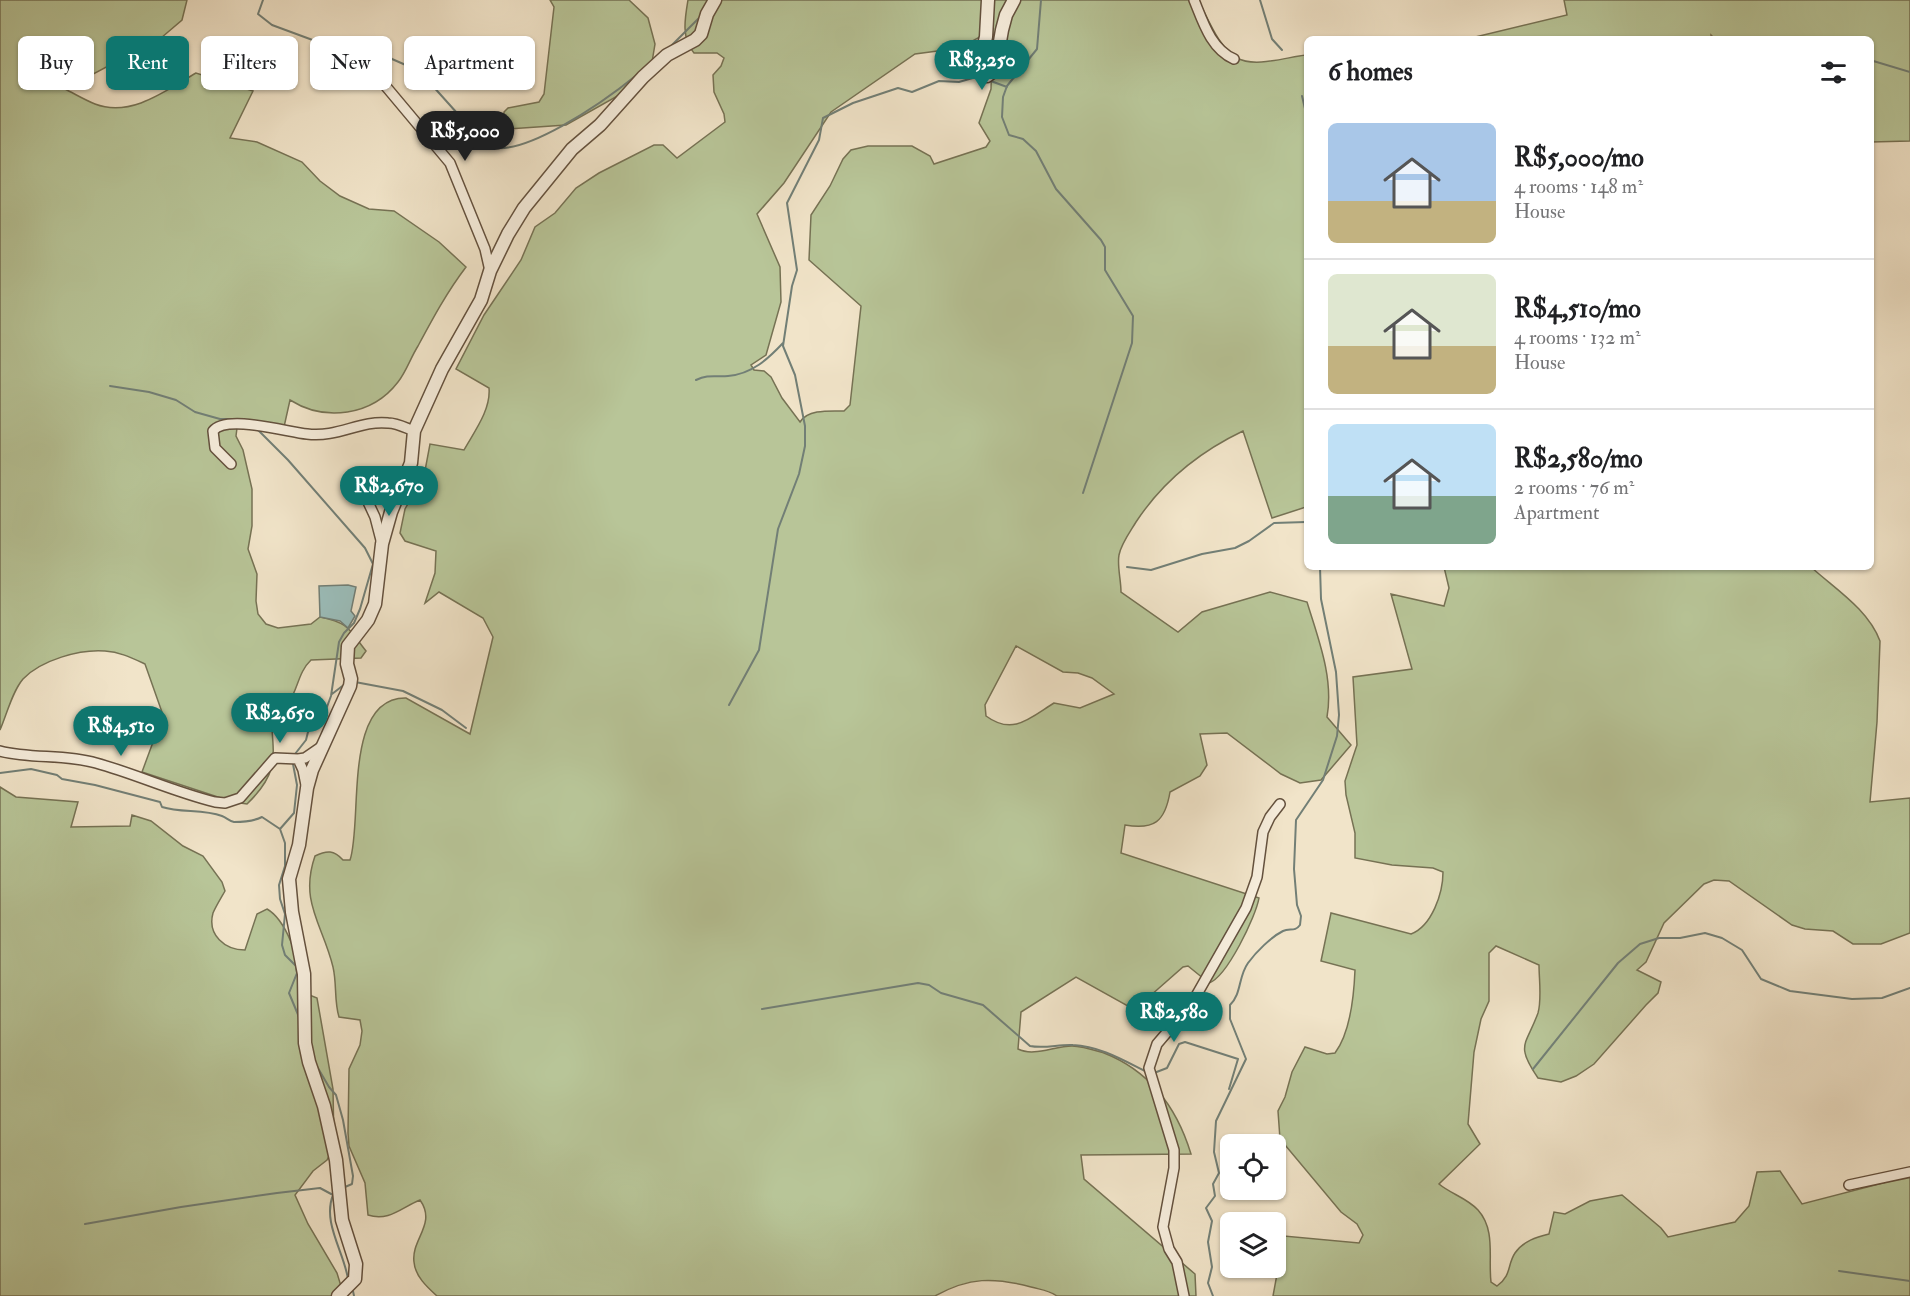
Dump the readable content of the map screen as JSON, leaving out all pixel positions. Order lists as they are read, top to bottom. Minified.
{"page":{"chip":["Buy","Rent","Filters","New","Apartment"],"heading":"6 homes","price":["R$3,250","R$5,000","R$2,670","R$2,650","R$4,510","R$2,580"],"list":[{"name":"R$5,000/mo","note":"4 rooms · 148 m² · House"},{"name":"R$4,510/mo","note":"4 rooms · 132 m² · House"},{"name":"R$2,580/mo","note":"2 rooms · 76 m² · Apartment"}]}}
